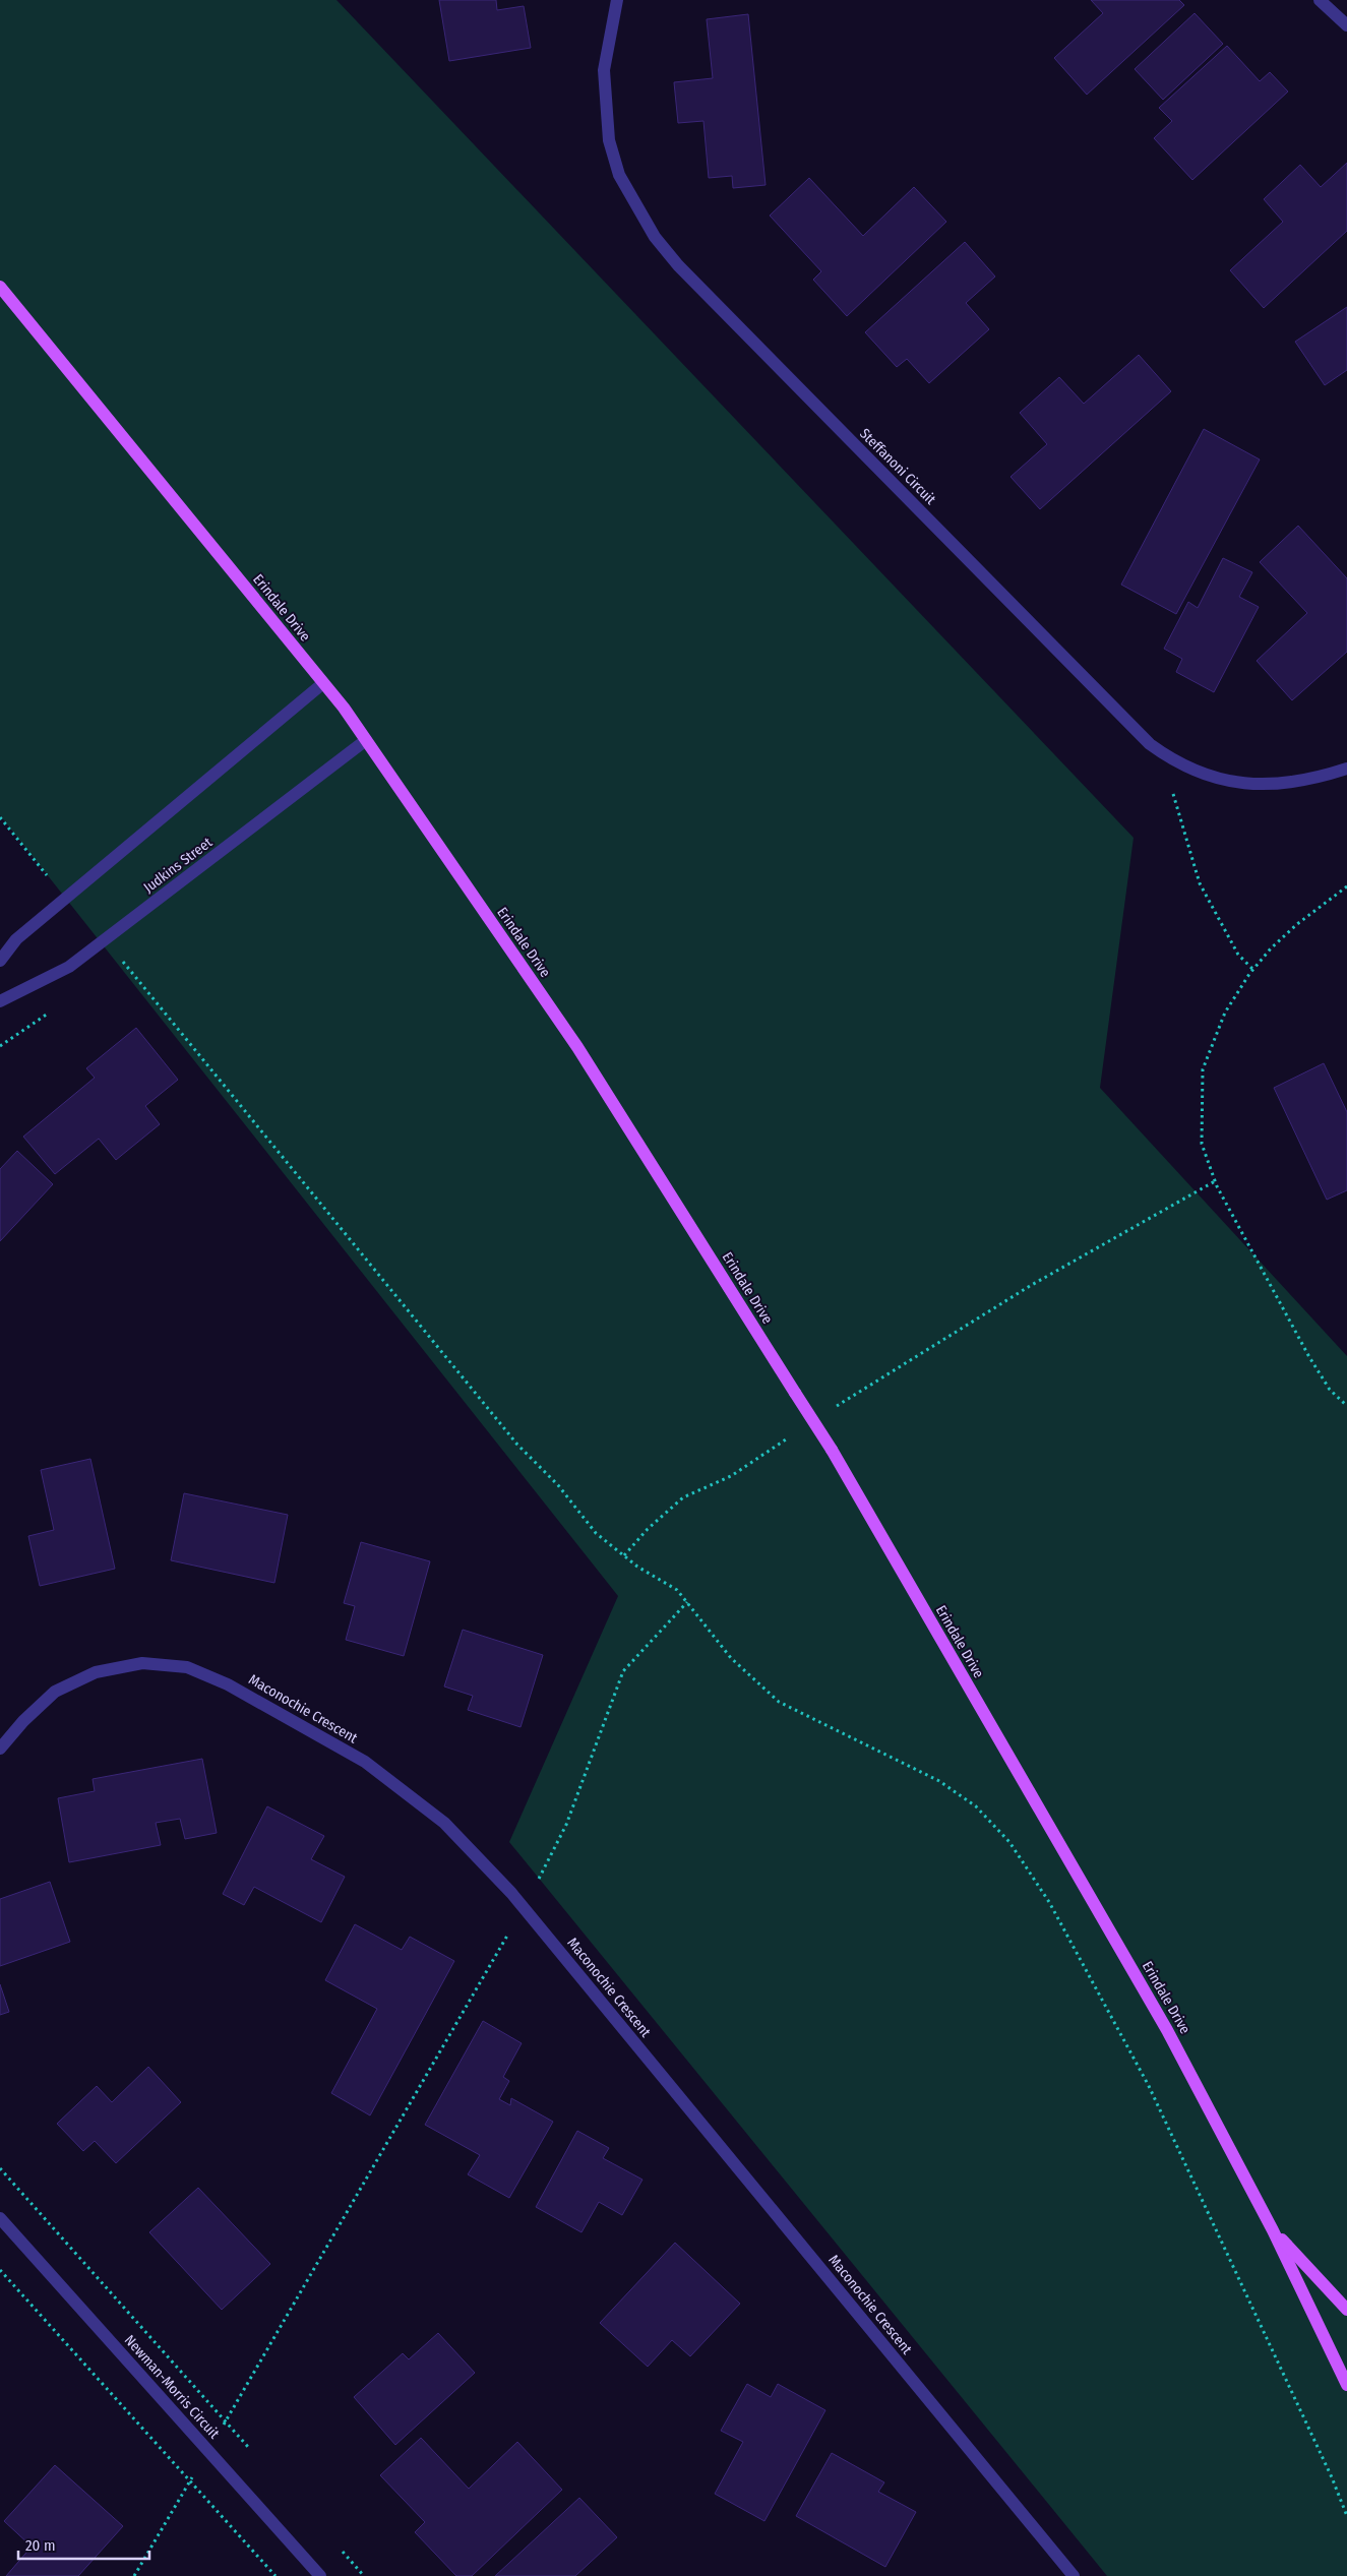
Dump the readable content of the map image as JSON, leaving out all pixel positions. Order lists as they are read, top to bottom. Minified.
{"streets":{"main road":["Erindale Drive"],"street":["Steffanoni Circuit","Judkins Street","Maconochie Crescent","Newman-Morris Circuit"]},"crossings":[["Erindale Drive","Judkins Street"]],"scale_bar":"20 m"}
